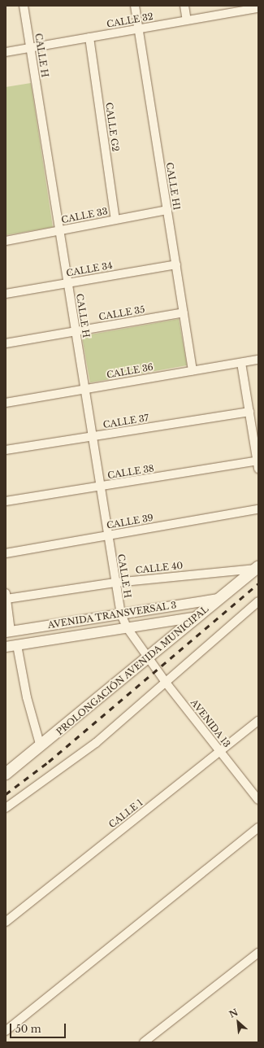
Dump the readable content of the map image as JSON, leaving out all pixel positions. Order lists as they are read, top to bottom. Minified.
{"streets":{"main road":["PROLONGACIÓN AVENIDA MUNICIPAL"],"street":["CALLE 32","CALLE H","CALLE G2","CALLE H1","CALLE 33","CALLE 34","CALLE 35","CALLE 36","CALLE 37","CALLE 38","CALLE 39","CALLE 40","AVENIDA TRANSVERSAL 3","AVENIDA 13","CALLE 1"]},"crossings":[["CALLE 32","CALLE H"],["CALLE 32","CALLE G2"],["CALLE 32","CALLE H1"],["CALLE H","CALLE 33"],["CALLE H","CALLE 34"],["CALLE H","CALLE 35"],["CALLE H","CALLE 36"],["CALLE H","CALLE 37"],["CALLE H","CALLE 38"],["CALLE H","CALLE 39"],["CALLE H","CALLE 40"],["CALLE H","AVENIDA TRANSVERSAL 3"],["CALLE H","PROLONGACIÓN AVENIDA MUNICIPAL"],["CALLE H","AVENIDA 13"],["CALLE G2","CALLE 33"],["CALLE H1","CALLE 33"],["CALLE H1","CALLE 34"],["CALLE H1","CALLE 35"],["CALLE H1","CALLE 36"],["CALLE 40","PROLONGACIÓN AVENIDA MUNICIPAL"],["AVENIDA TRANSVERSAL 3","PROLONGACIÓN AVENIDA MUNICIPAL"],["PROLONGACIÓN AVENIDA MUNICIPAL","AVENIDA 13"],["AVENIDA 13","CALLE 1"]],"scale_bar":"50 m","north":"top left"}
